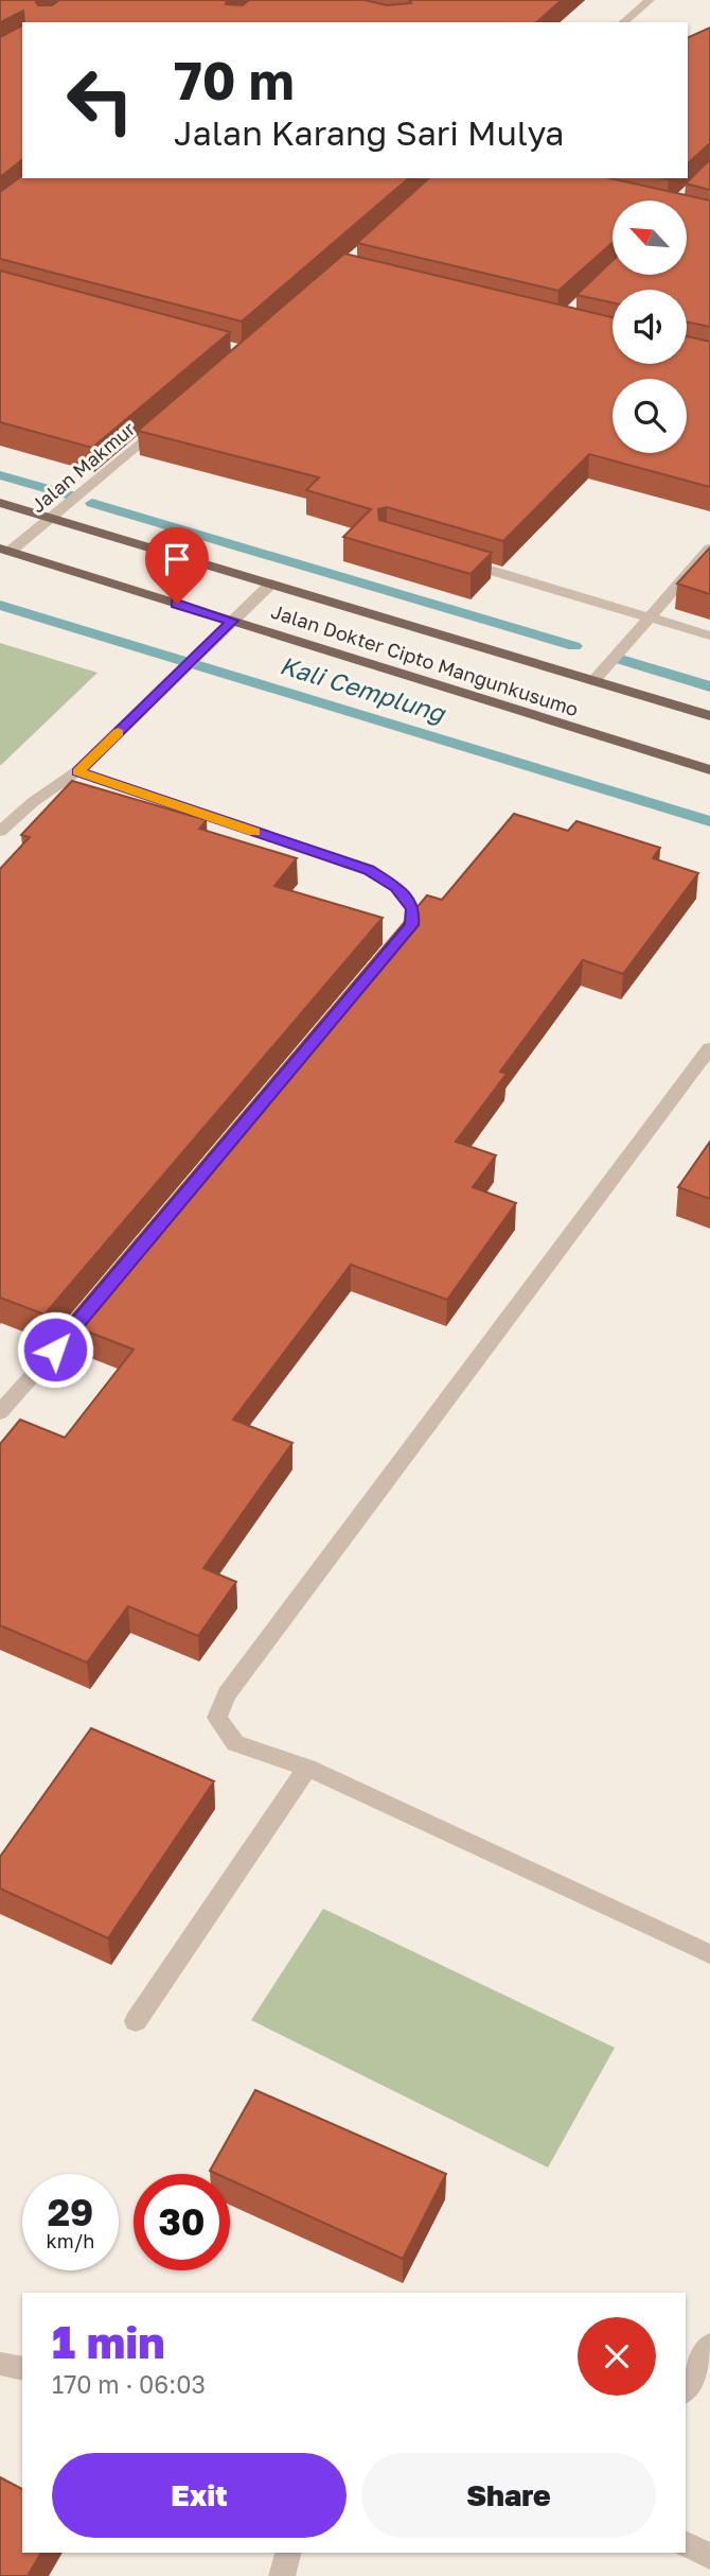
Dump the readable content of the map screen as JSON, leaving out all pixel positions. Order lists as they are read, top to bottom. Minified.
{"streets":{"main road":["Jalan Dokter Cipto Mangunkusumo"],"street":["Jalan Makmur"]},"crossings":[["Jalan Makmur","Jalan Dokter Cipto Mangunkusumo"]],"water":["Kali Cemplung"],"north":"top left","page":{"turn":["70 m","Jalan Karang Sari Mulya"],"speed":"29 km/h","limit":"30","heading":["1 min","170 m · 06:03"],"buttons":["Exit","Share"]}}
